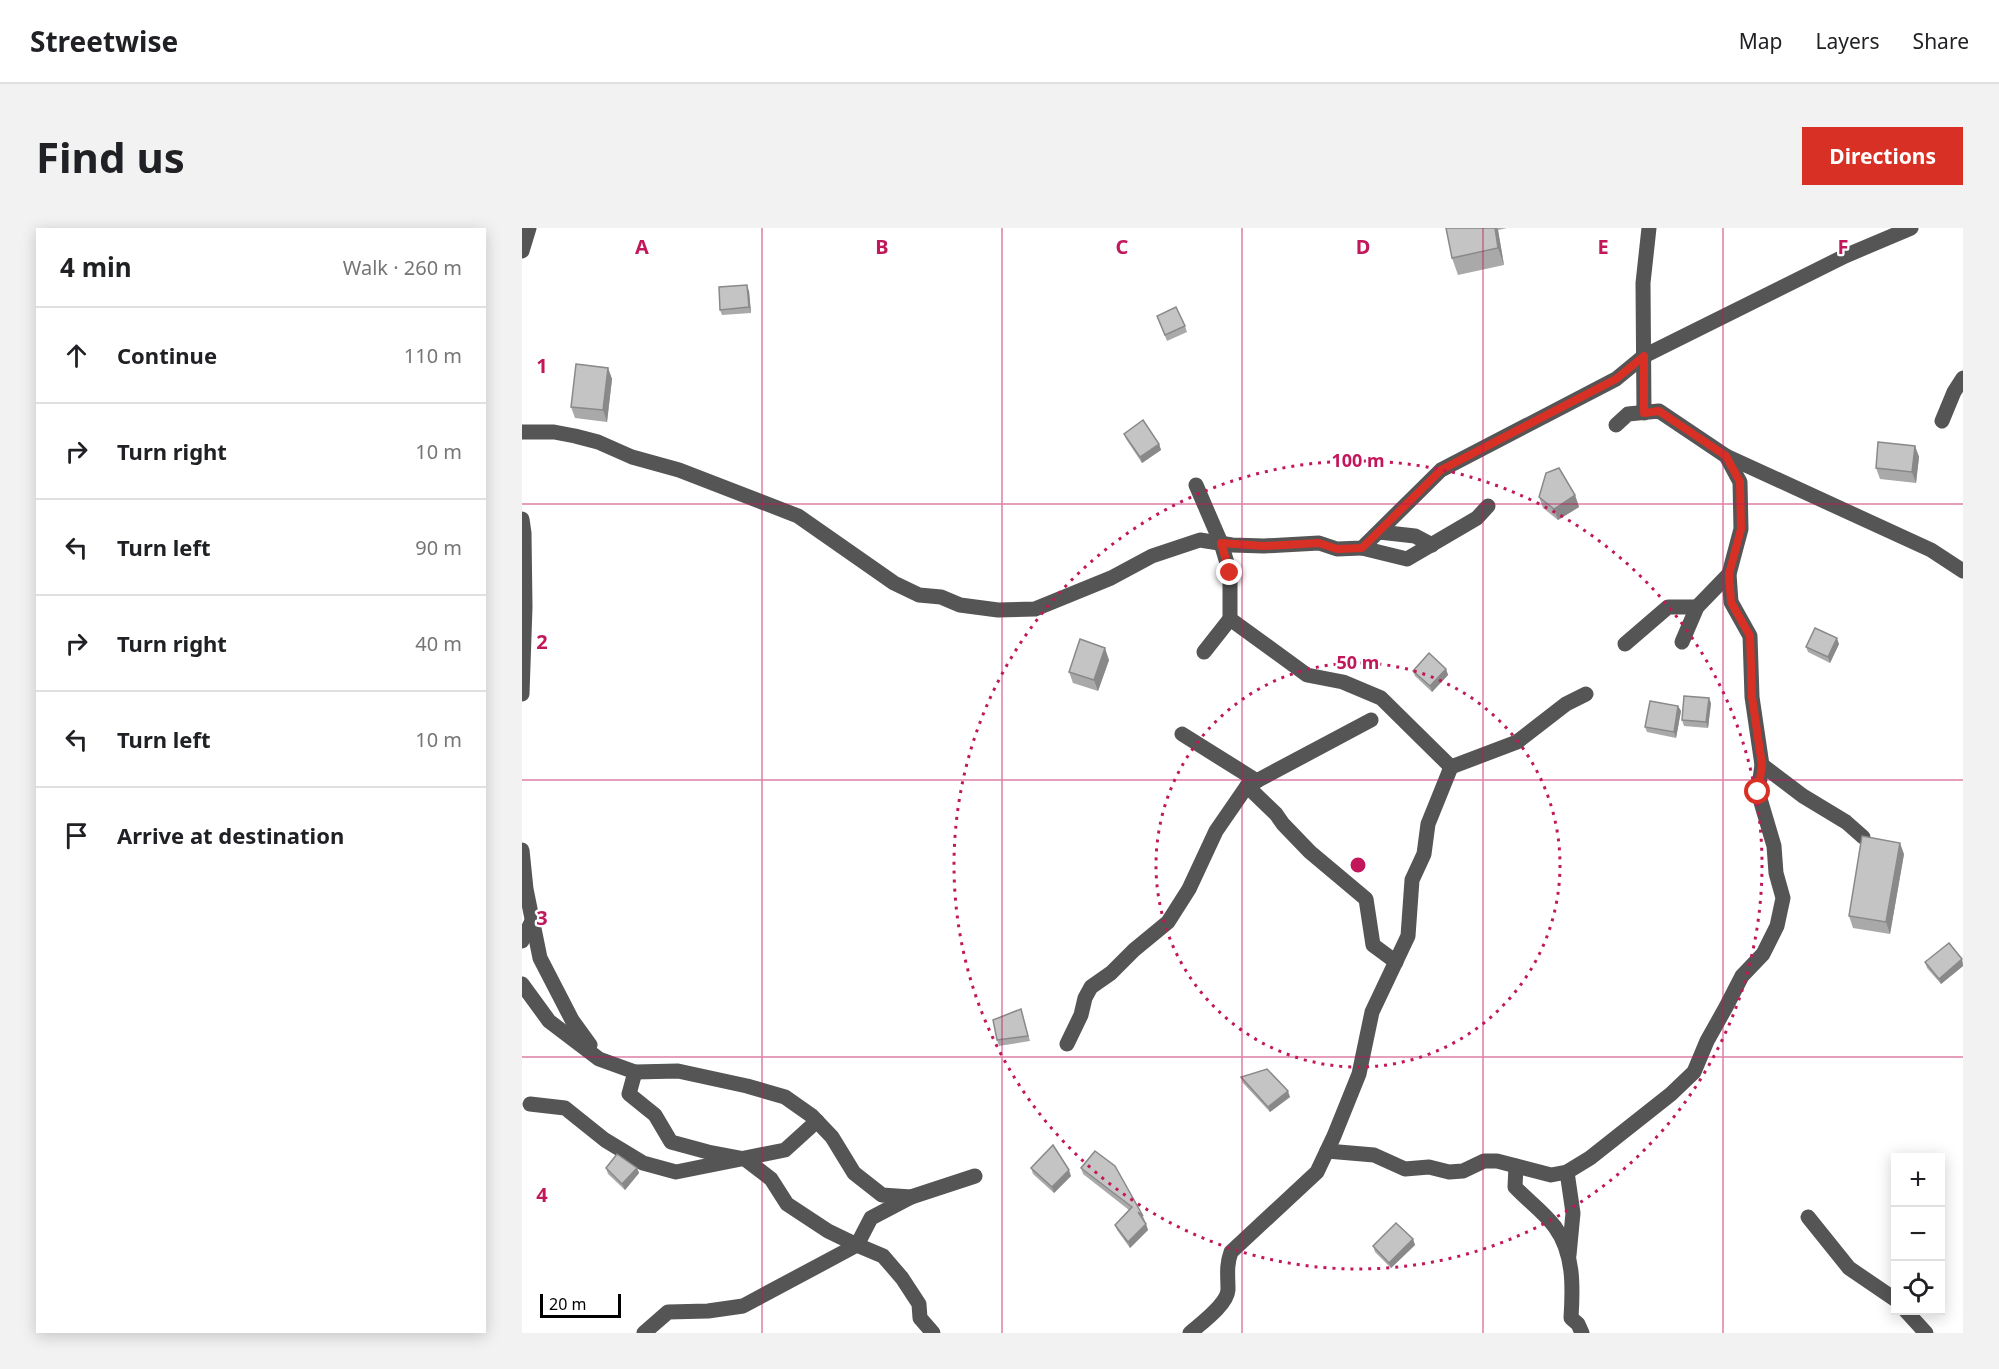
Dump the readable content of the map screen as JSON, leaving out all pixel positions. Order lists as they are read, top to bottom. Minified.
{"scale_bar":"20 m","page":{"header":"Streetwise","nav":["Map","Layers","Share"],"buttons":"Directions","title":"Find us","heading":["4 min","Walk · 260 m"],"list":[["Continue","110 m"],["Turn right","10 m"],["Turn left","90 m"],["Turn right","40 m"],["Turn left","10 m"],"Arrive at destination"],"map_buttons":["+","−"],"scale":"20 m"},"grid":{"columns":["A","B","C","D","E","F"],"rows":["1","2","3","4"]},"rings":["100 m","50 m"]}
